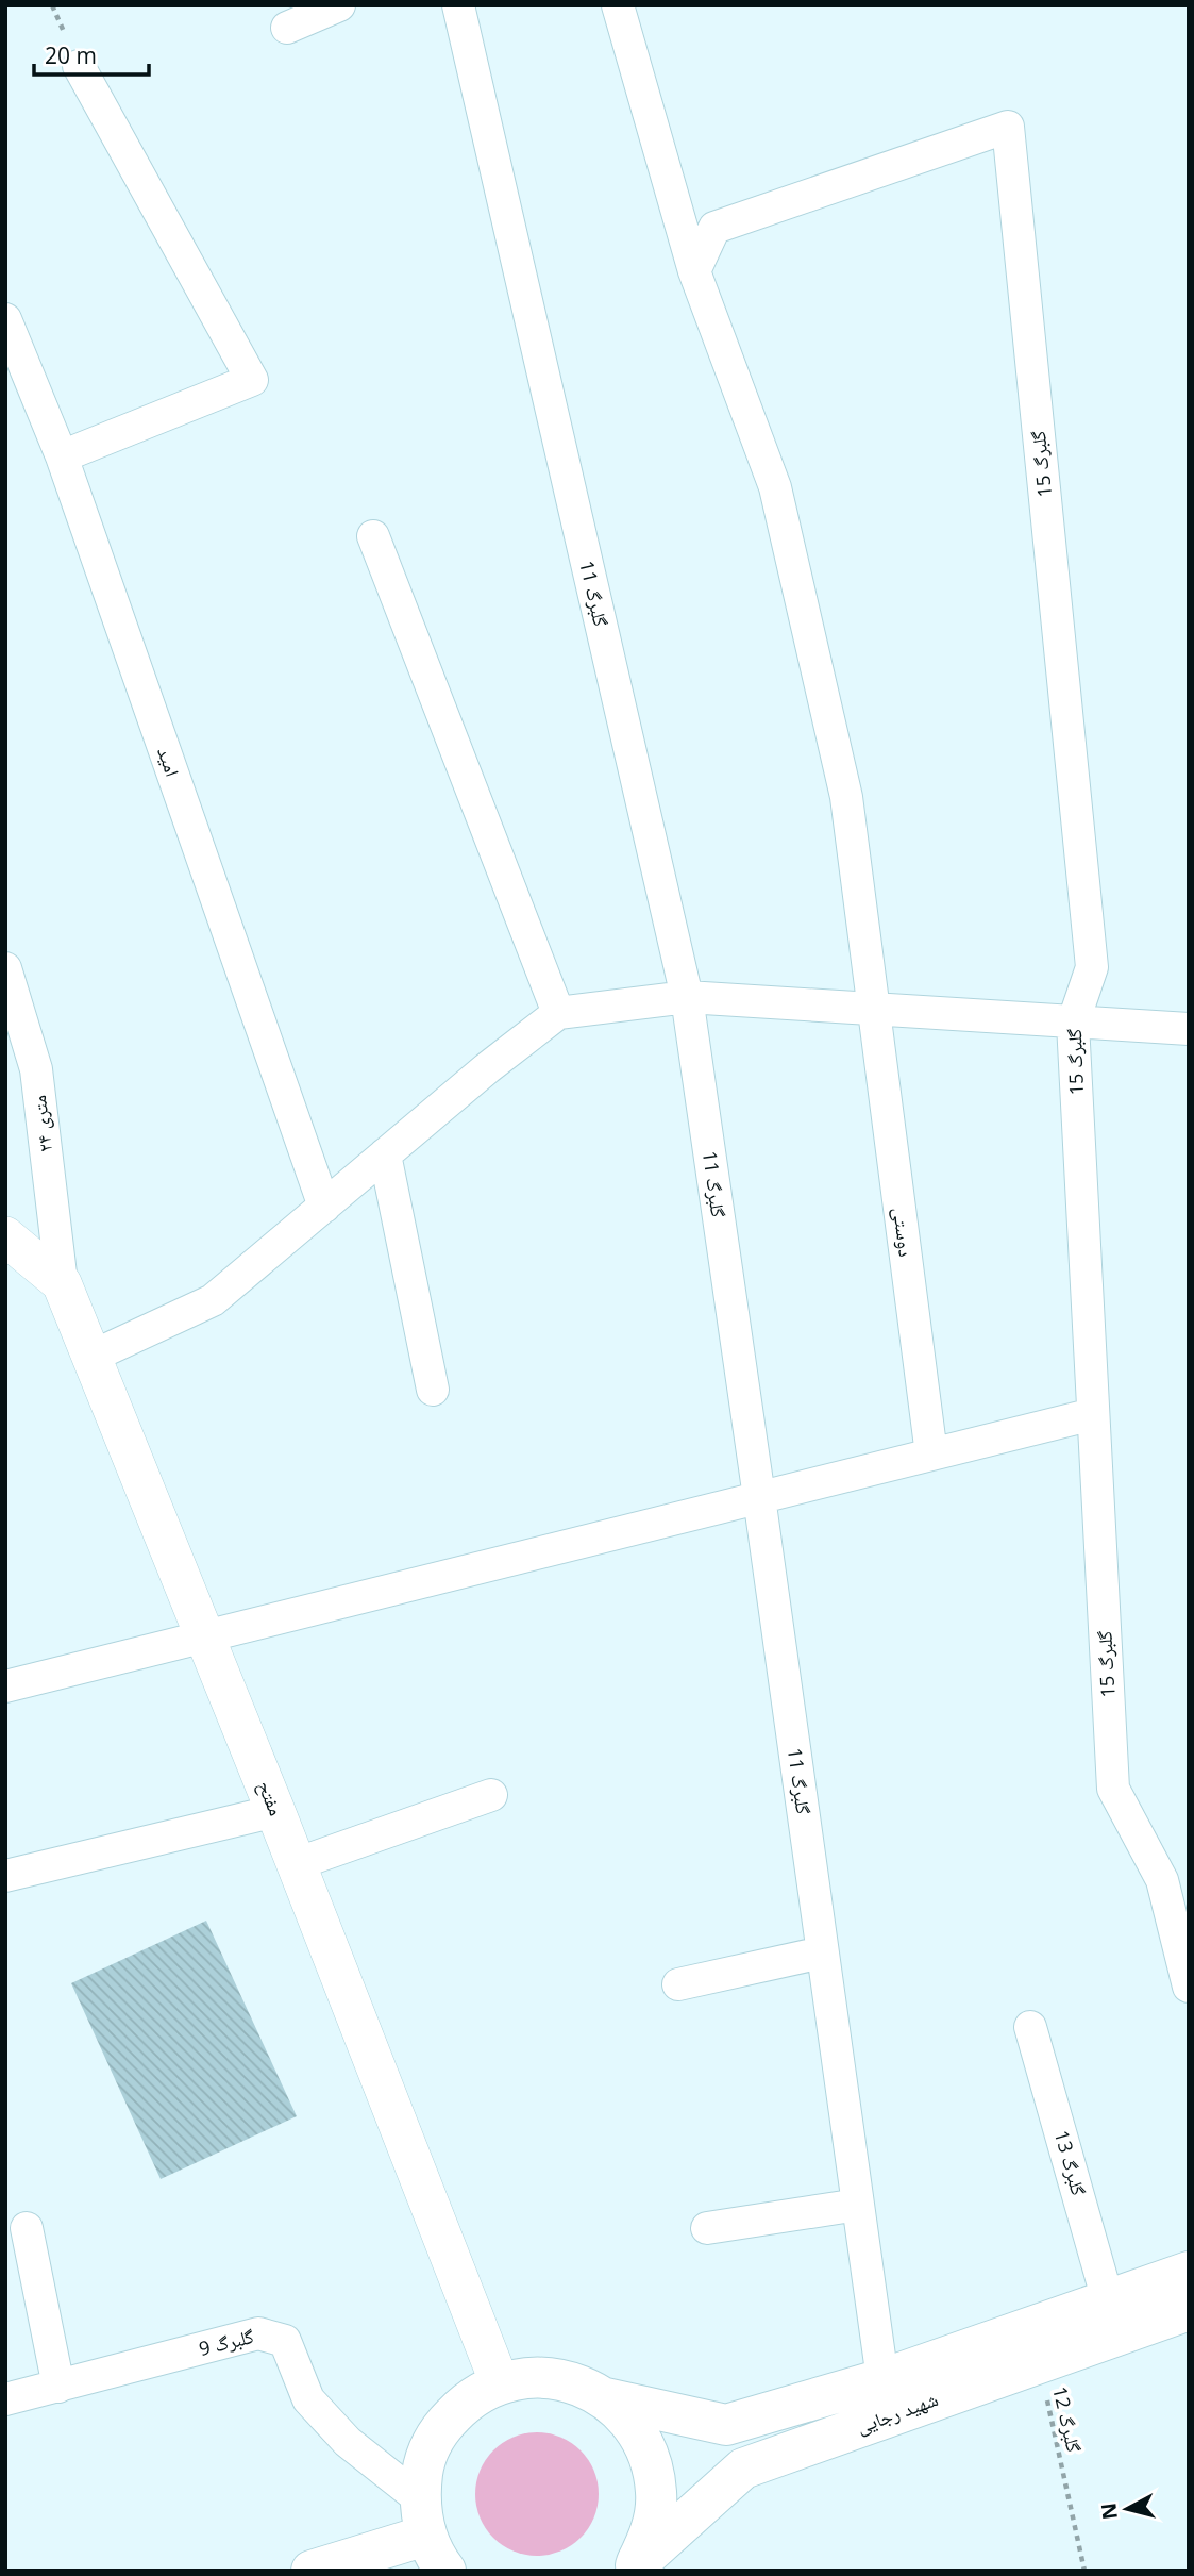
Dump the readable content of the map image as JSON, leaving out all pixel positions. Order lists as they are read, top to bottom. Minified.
{"streets":{"main road":["شهید رجایی"],"street":["گلبرگ 15","گلبرگ 11","امید","۲۴ متری","دوستی","مفتح","گلبرگ 13","گلبرگ 9"],"path":["گلبرگ 12"]},"crossings":[["گلبرگ 15","دوستی"],["گلبرگ 11","شهید رجایی"],["۲۴ متری","مفتح"],["گلبرگ 13","شهید رجایی"],["شهید رجایی","گلبرگ 12"]],"scale_bar":"20 m","north":"left"}
